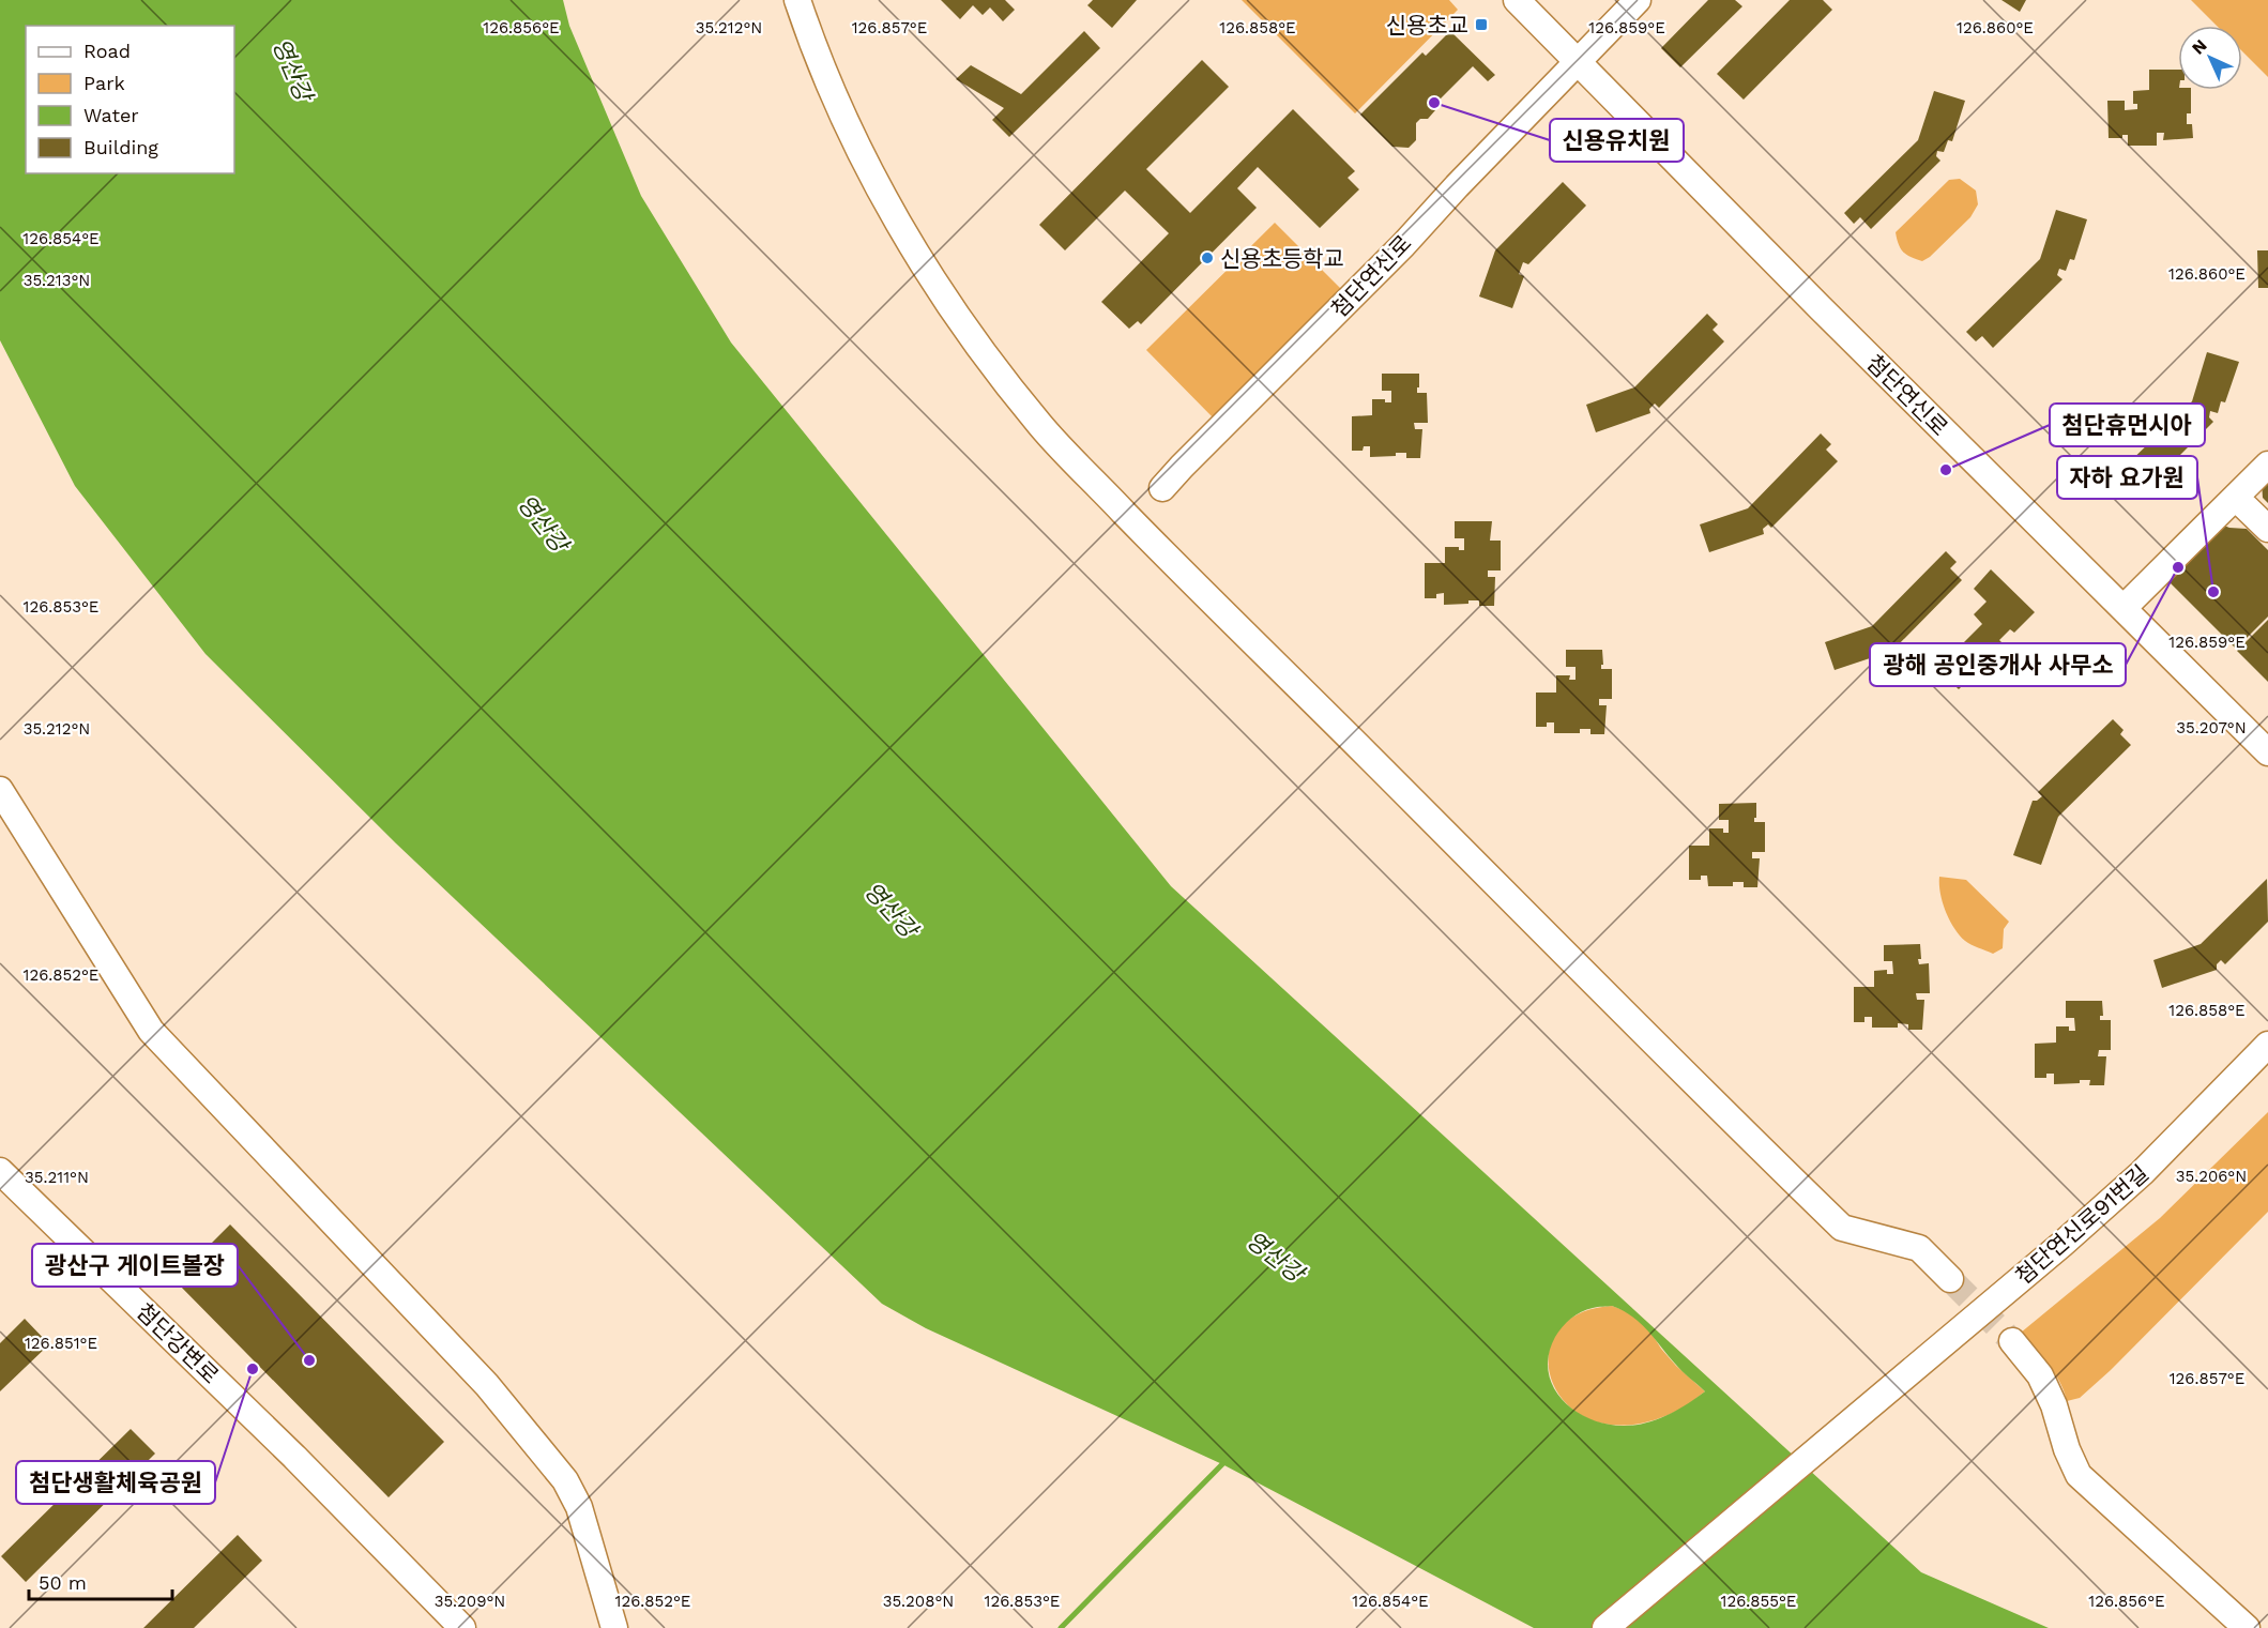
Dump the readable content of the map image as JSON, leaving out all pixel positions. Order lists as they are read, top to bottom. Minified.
{"streets":{"street":["첨단연신로","첨단연신로91번길","첨단강변로"]},"water":["영산강"],"places":{"transit":["신용초교"],"other":["신용유치원","신용초등학교","첨단휴먼시아","광해 공인중개사 사무소","자하 요가원","광산구 게이트볼장","첨단생활체육공원"]},"legend":["Road","Park","Water","Building"],"scale_bar":"50 m","north":"top left","coordinates":["126.856°E","35.212°N","126.857°E","126.858°E","126.859°E","126.860°E","126.854°E","35.213°N","126.853°E","35.207°N","126.852°E","35.206°N","35.211°N","126.851°E","35.209°N","35.208°N","126.855°E"]}
